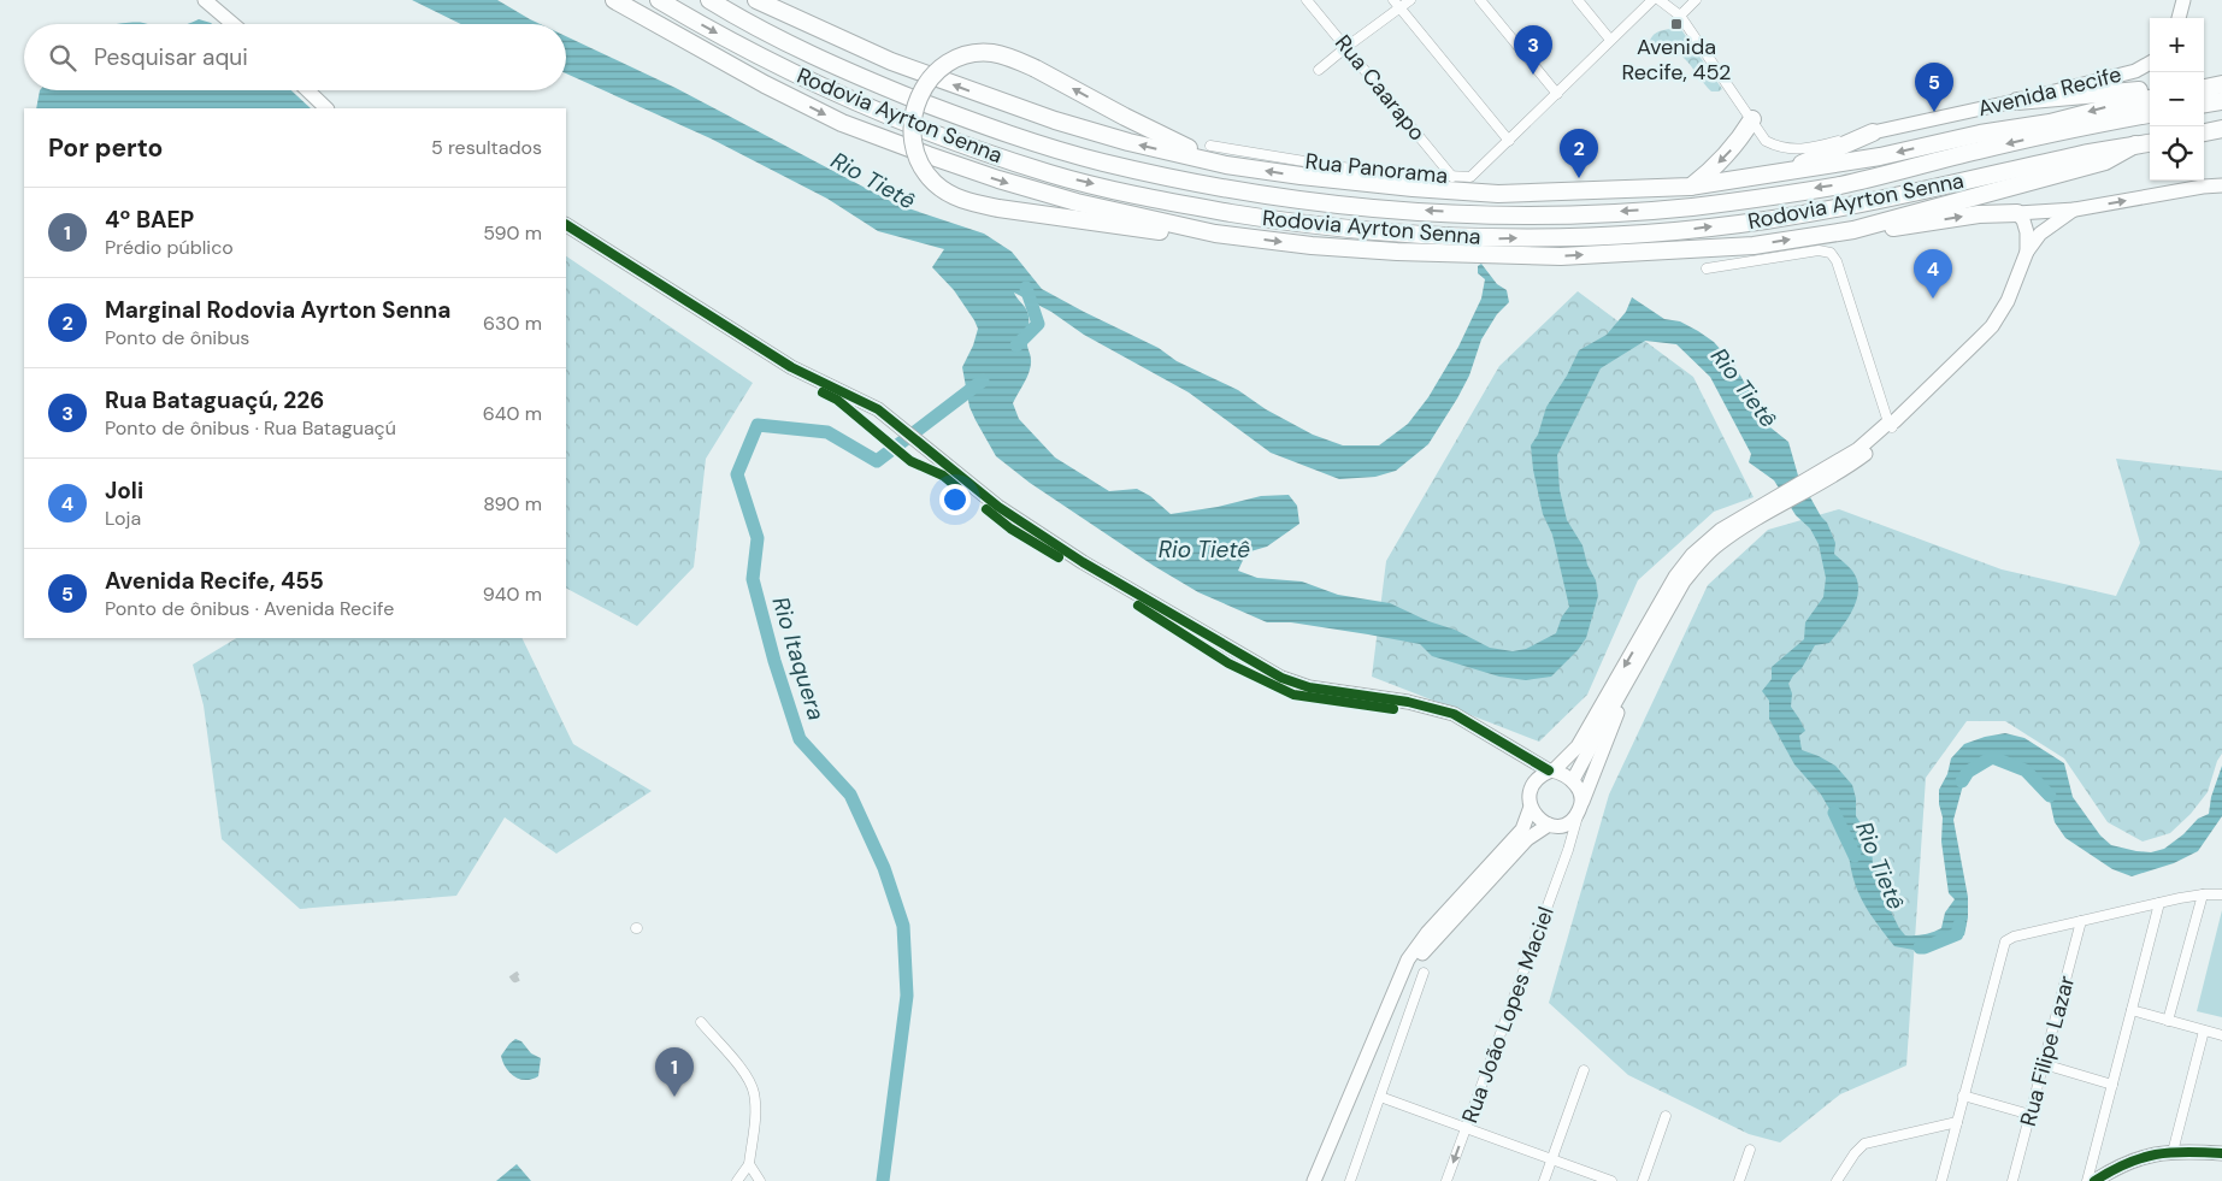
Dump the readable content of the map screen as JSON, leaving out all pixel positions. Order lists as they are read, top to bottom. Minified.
{"streets":{"highway":["Rodovia Ayrton Senna"],"main road":["Avenida Recife"],"street":["Rua Caarapo","Rua Panorama","Rua João Lopes Maciel","Rua Filipe Lazar"]},"crossings":[["Rua Caarapo","Rua Panorama"]],"water":["Rio Tietê","Rio Itaquera"],"places":{"transit":["Avenida Recife, 452"]},"page":{"map_buttons":["+","−"],"search":"Pesquisar aqui","pins":["3","5","2","4","1"],"heading":["Por perto","5 resultados"],"list":[{"mark":"1","name":"4º BAEP","note":"Prédio público","value":"590 m"},{"mark":"2","name":"Marginal Rodovia Ayrton Senna","note":"Ponto de ônibus","value":"630 m"},{"mark":"3","name":"Rua Bataguaçú, 226","note":"Ponto de ônibus · Rua Bataguaçú","value":"640 m"},{"mark":"4","name":"Joli","note":"Loja","value":"890 m"},{"mark":"5","name":"Avenida Recife, 455","note":"Ponto de ônibus · Avenida Recife","value":"940 m"}]}}
